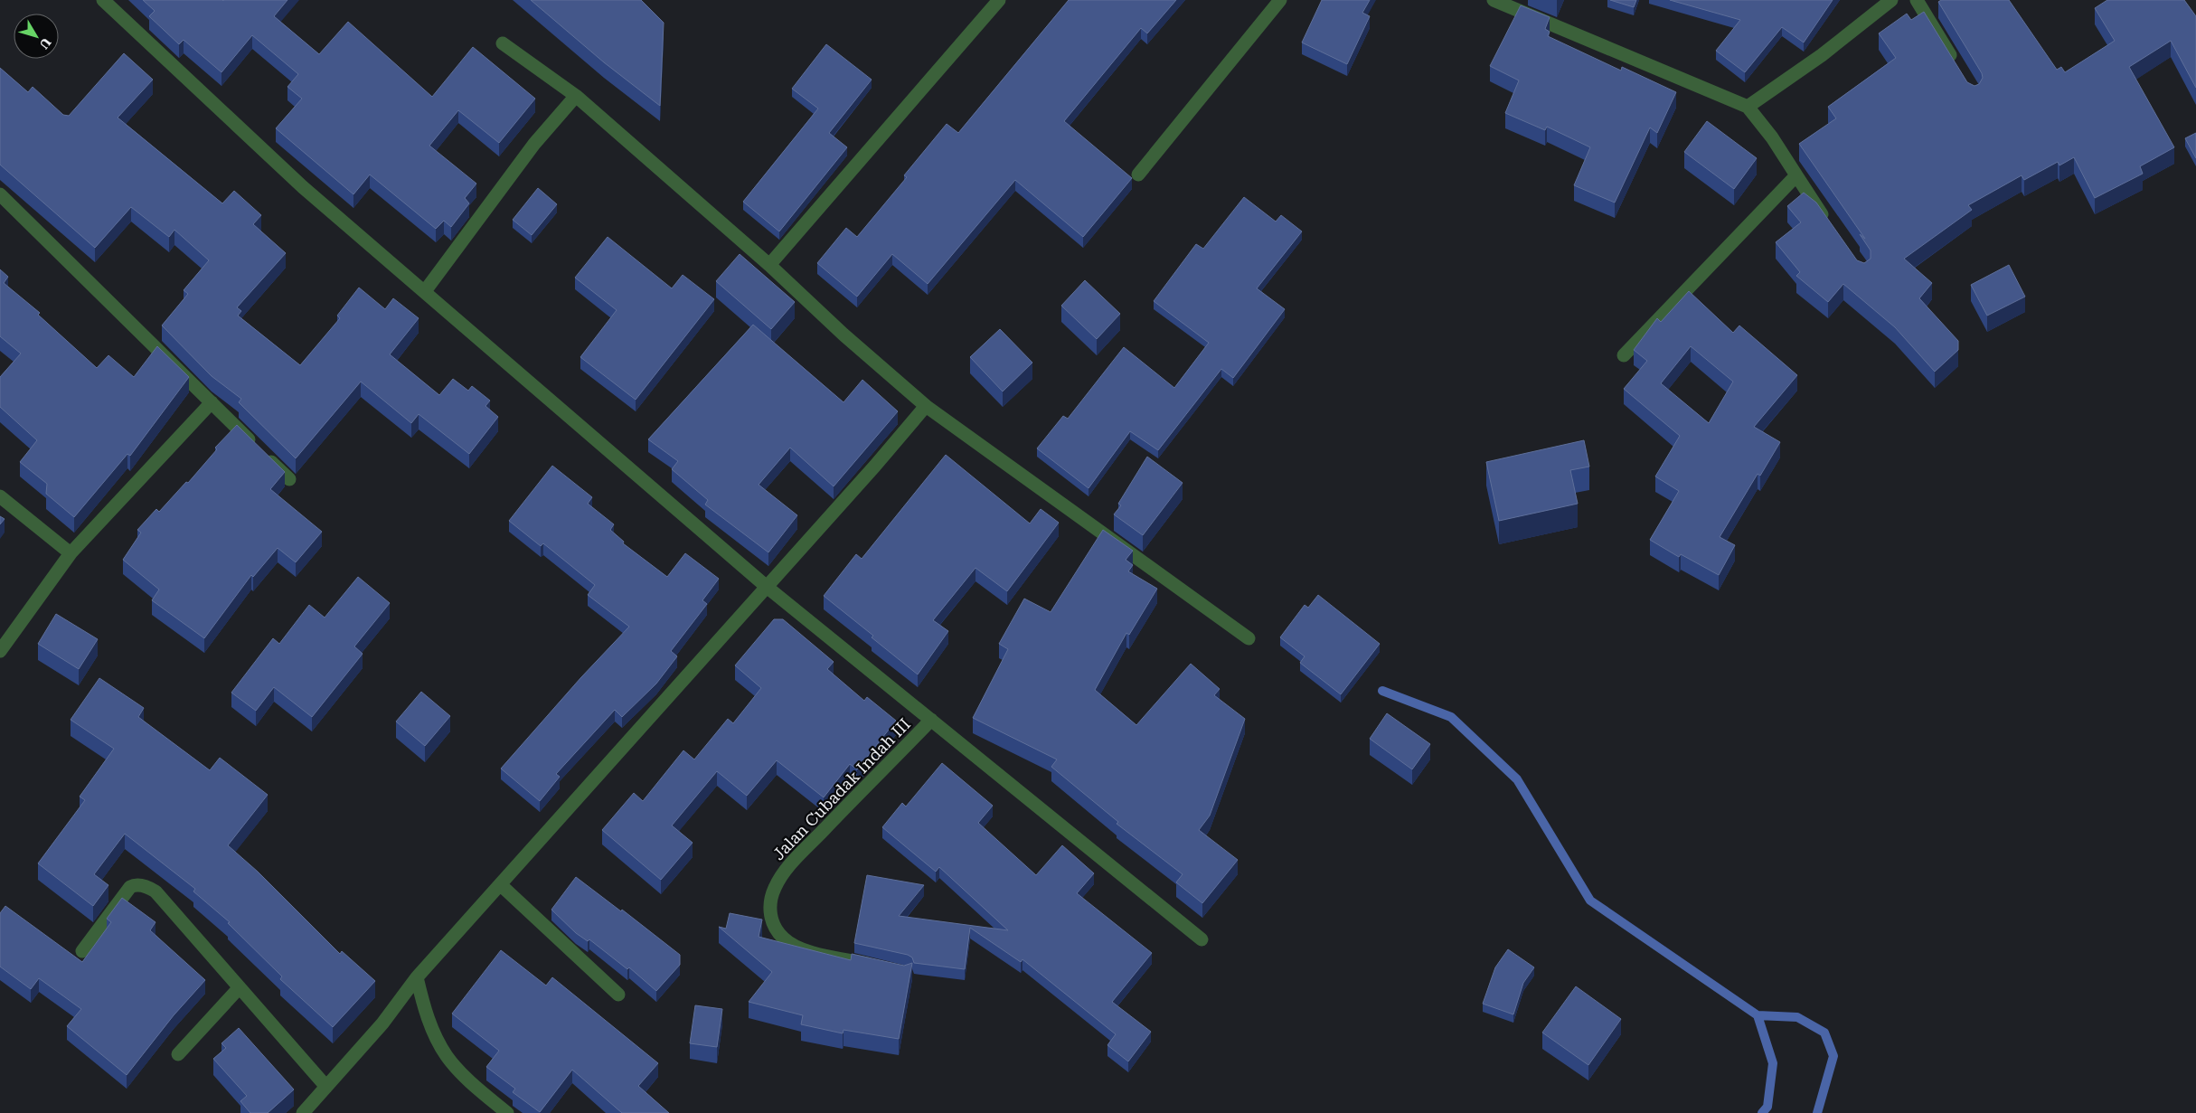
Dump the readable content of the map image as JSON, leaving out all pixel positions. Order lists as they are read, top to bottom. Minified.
{"streets":{"street":["Jalan Cubadak Indah III"]},"north":"bottom right"}
